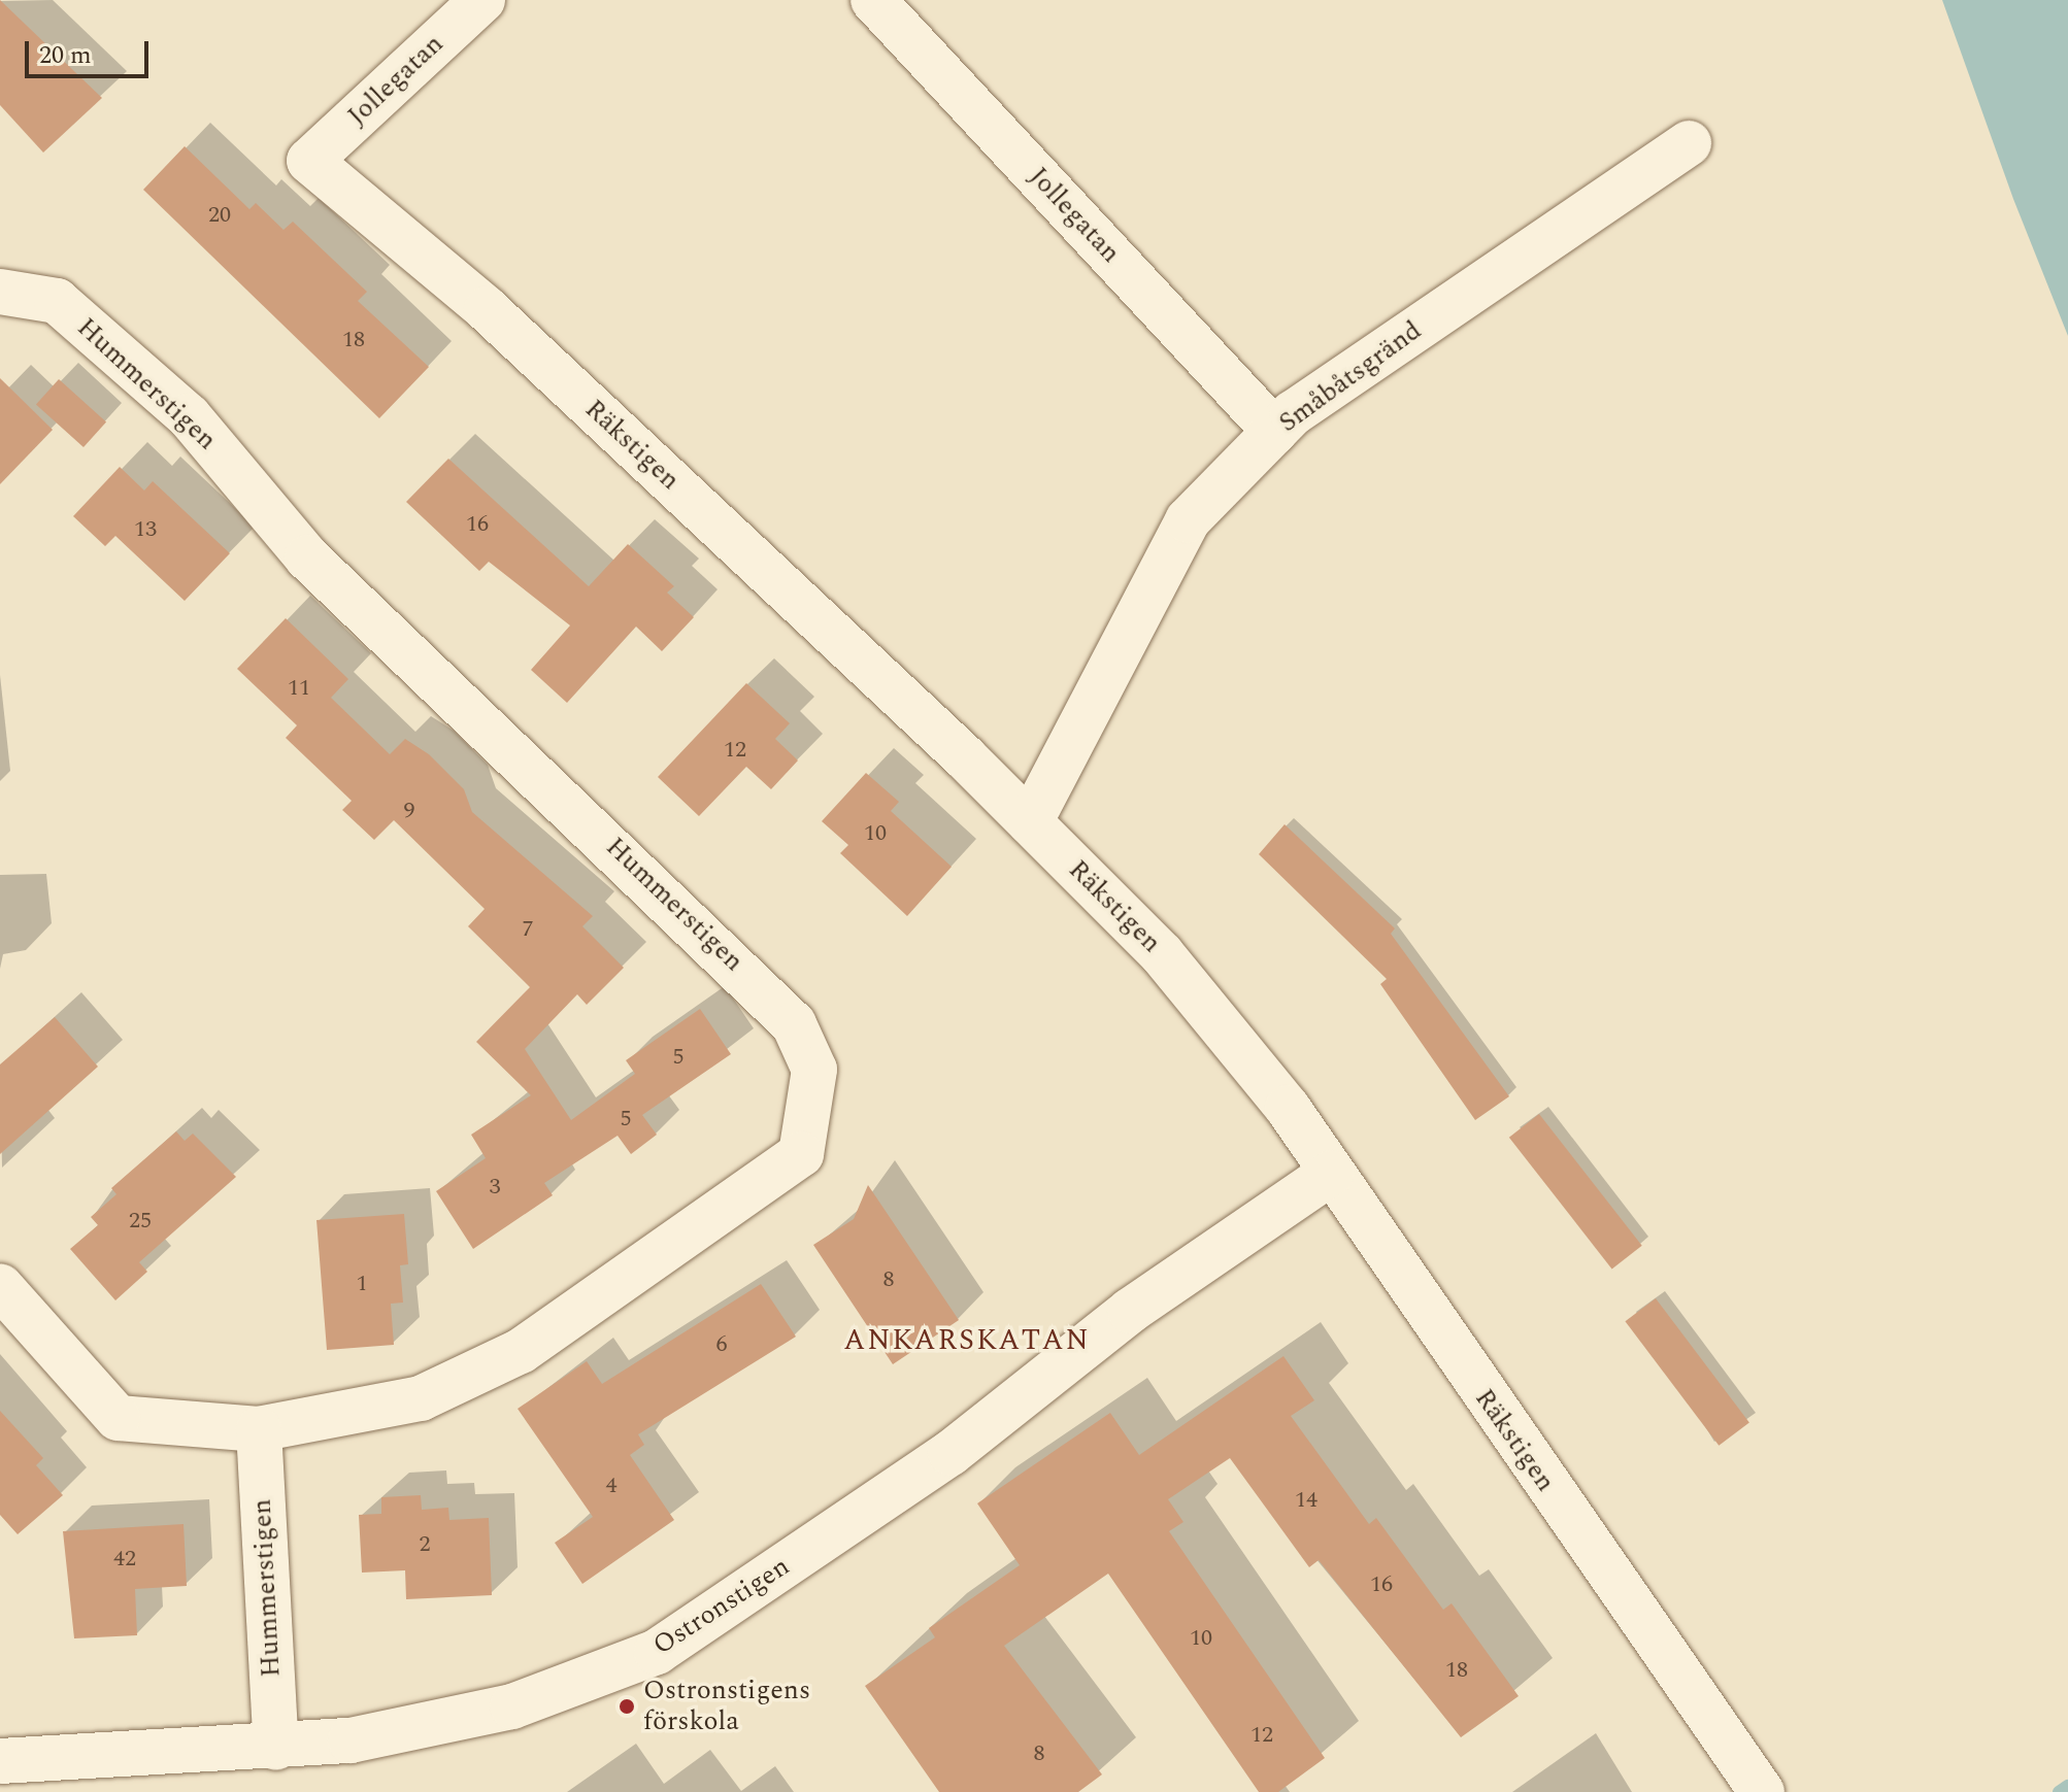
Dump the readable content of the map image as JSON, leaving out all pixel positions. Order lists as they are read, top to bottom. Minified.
{"streets":{"street":["Jollegatan","Småbåtsgränd","Hummerstigen","Räkstigen","Ostronstigen"]},"crossings":[["Jollegatan","Småbåtsgränd"],["Jollegatan","Räkstigen"],["Småbåtsgränd","Räkstigen"],["Hummerstigen","Ostronstigen"],["Räkstigen","Ostronstigen"]],"districts":["ANKARSKATAN"],"places":["Ostronstigens förskola"],"house_numbers":["20","18","16","13","11","12","9","10","7","5","5","3","25","8","1","6","4","14","2","42","16","10","18","12","8"],"scale_bar":"20 m"}
